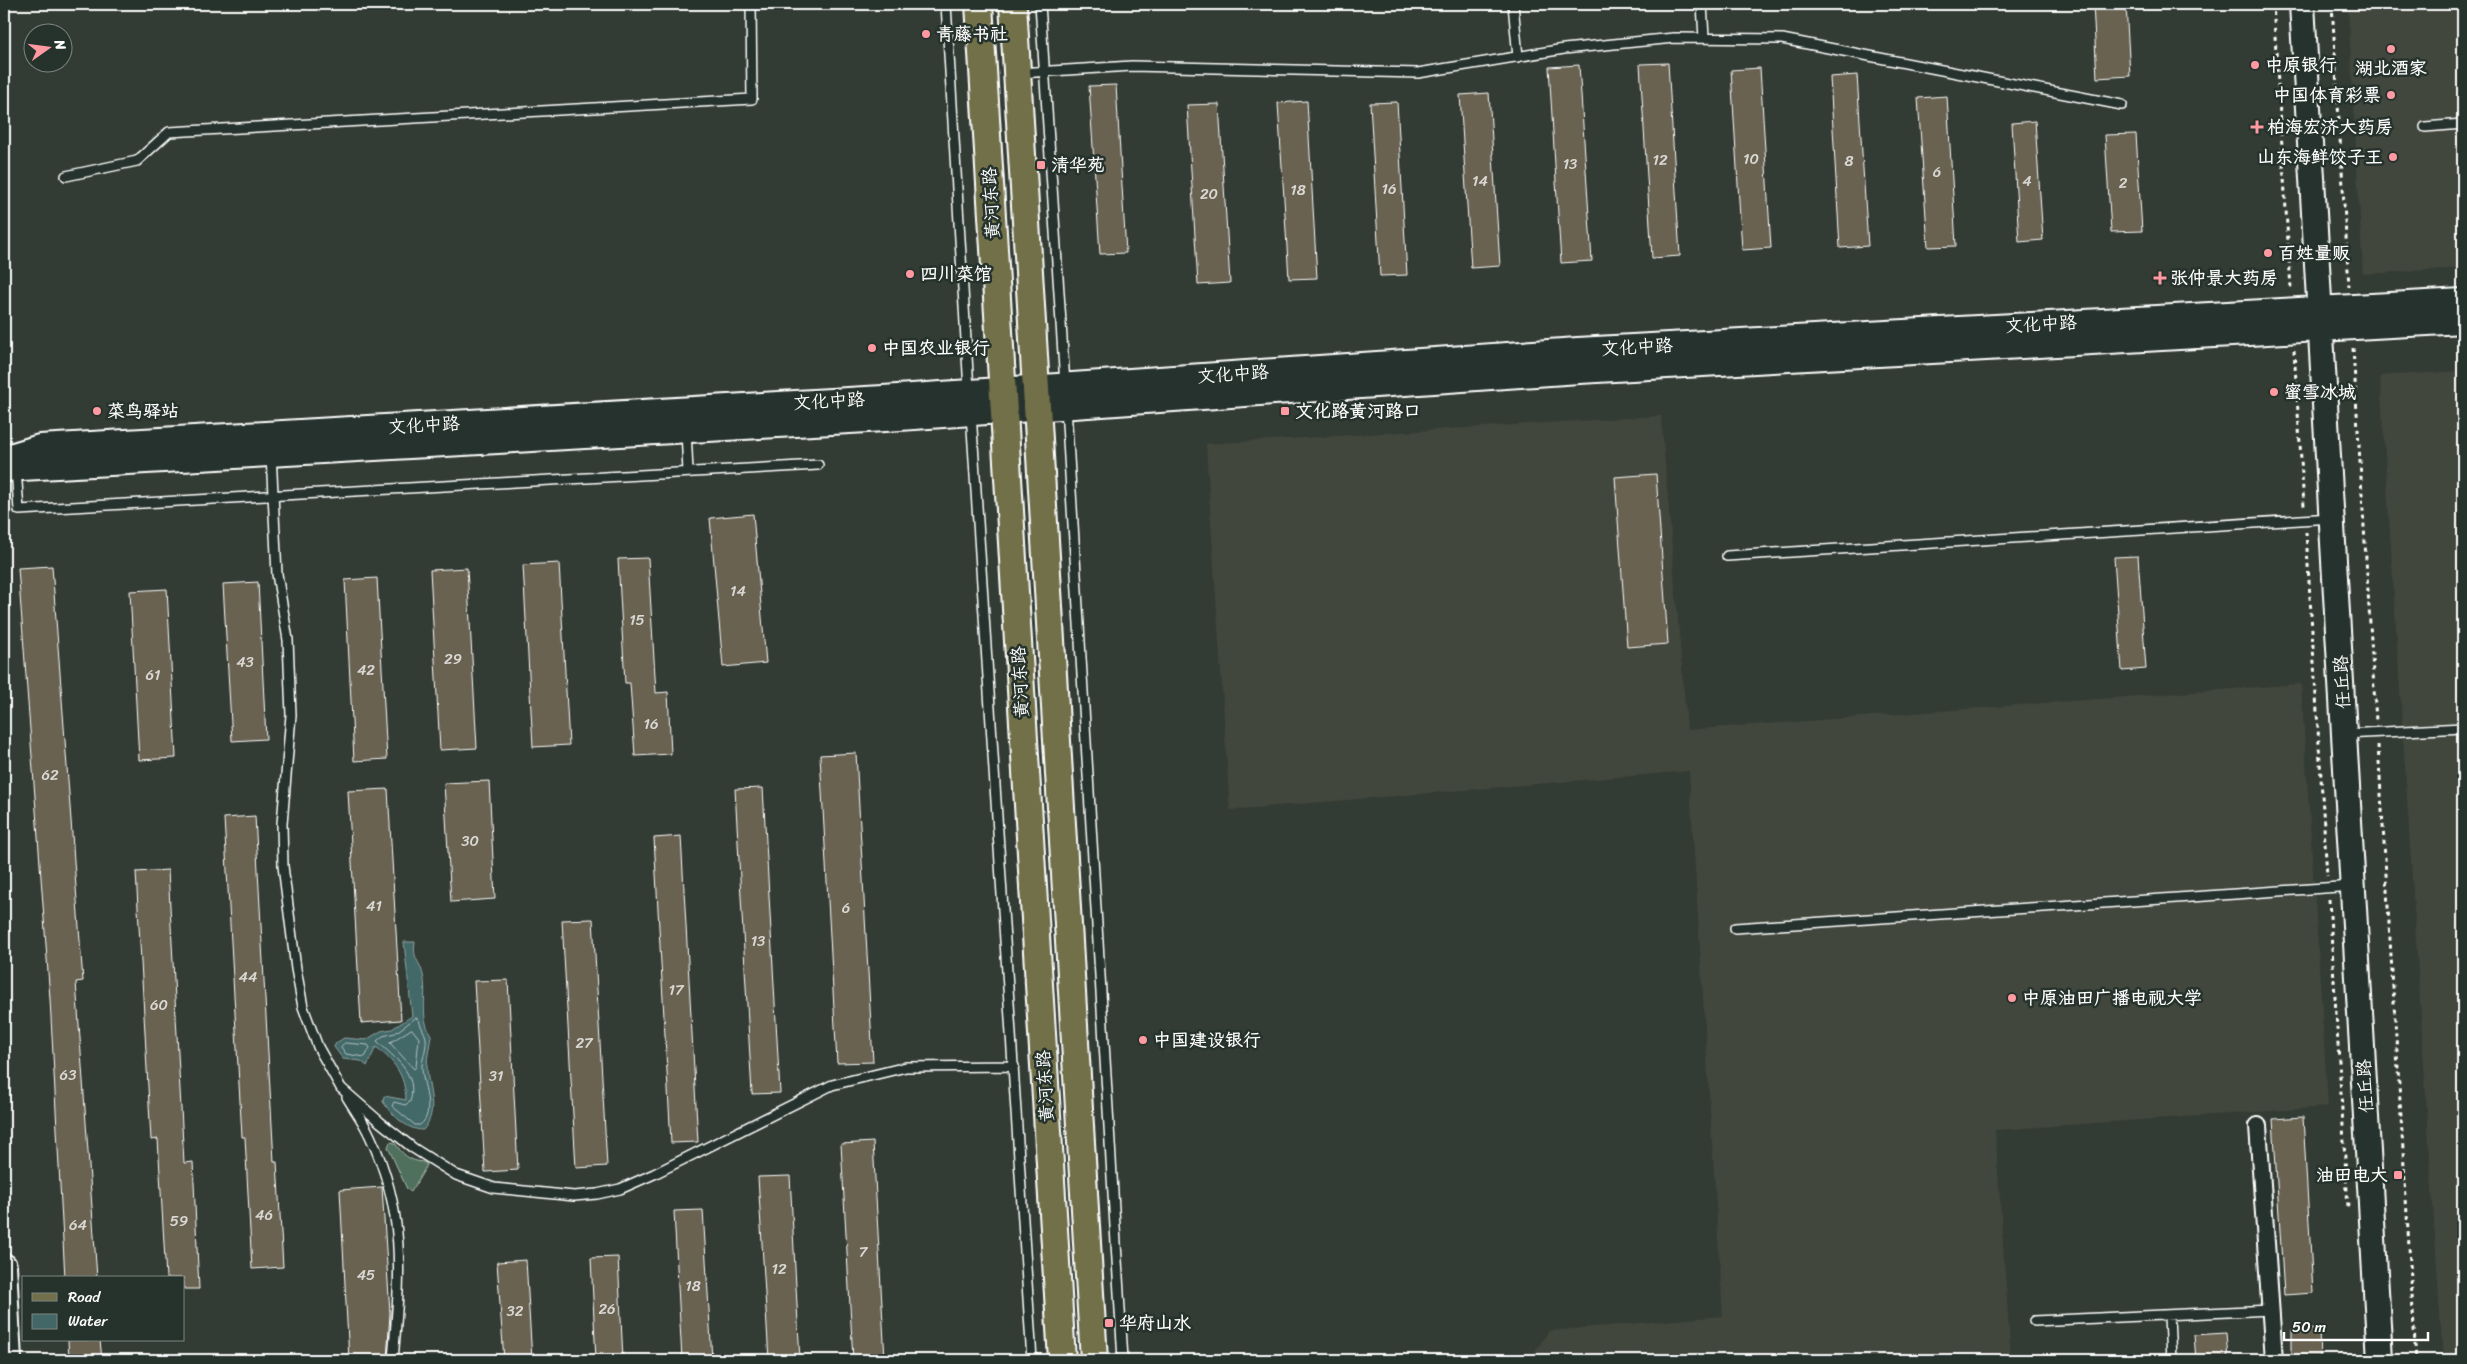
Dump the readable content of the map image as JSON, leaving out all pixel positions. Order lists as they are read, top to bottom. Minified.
{"streets":{"main road":["黄河东路"],"street":["文化中路","任丘路"]},"crossings":[["黄河东路","文化中路"],["文化中路","任丘路"]],"places":{"other":["青藤书社","湖北酒家","中原银行","中国体育彩票","山东海鲜饺子王","百姓量贩","四川菜馆","中国农业银行","蜜雪冰城","菜鸟驿站","中原油田广播电视大学","中国建设银行"],"health":["柏海宏济大药房","张仲景大药房"],"transit":["清华苑","文化路黄河路口","油田电大","华府山水"]},"house_numbers":["10","12","8","13","6","14","4","2","16","18","20","14","15","29","43","42","61","16","62","30","41","6","13","44","17","60","27","63","31","46","59","64","7","12","45","18","26","32"],"legend":["Road","Water"],"scale_bar":"50 m","north":"right"}
